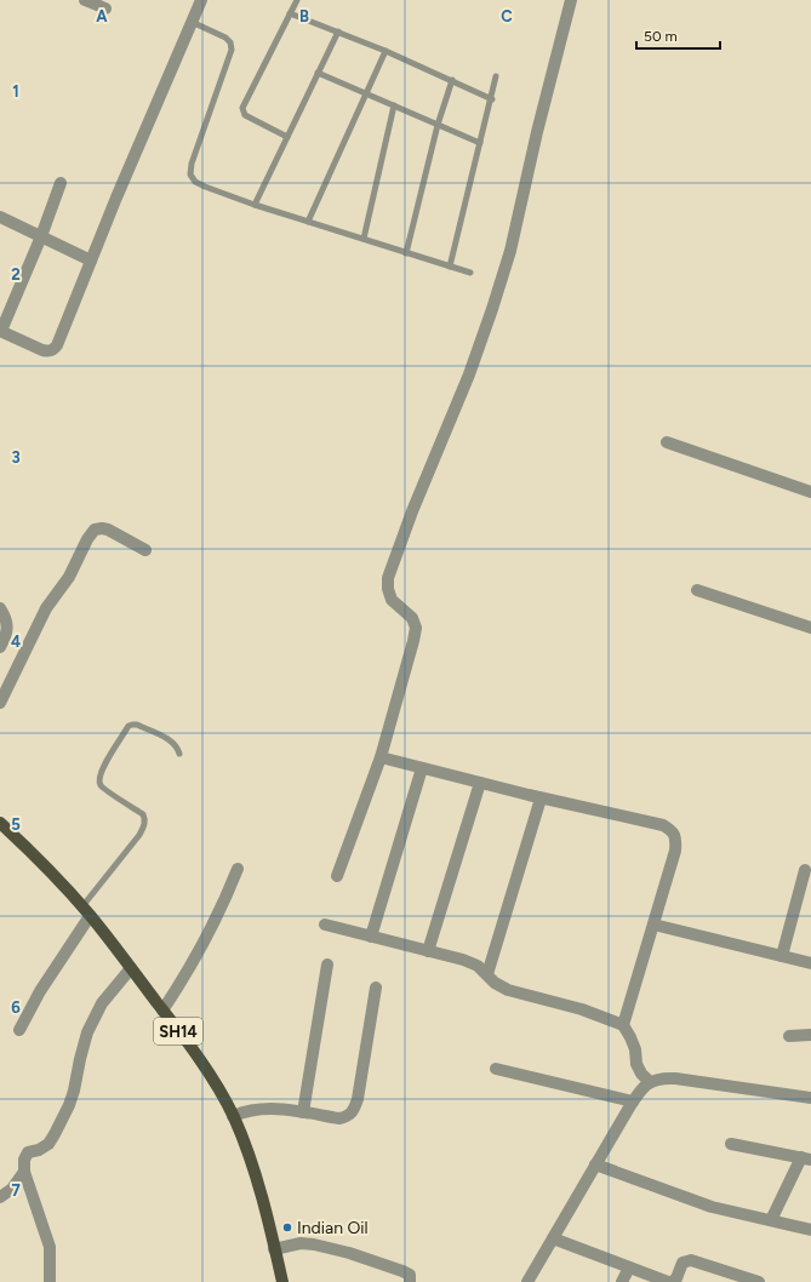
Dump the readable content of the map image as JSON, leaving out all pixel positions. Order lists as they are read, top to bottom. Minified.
{"streets":{"main road":["SH14"]},"places":["Indian Oil"],"scale_bar":"50 m","grid":{"columns":["A","B","C"],"rows":["1","2","3","4","5","6","7"]}}
